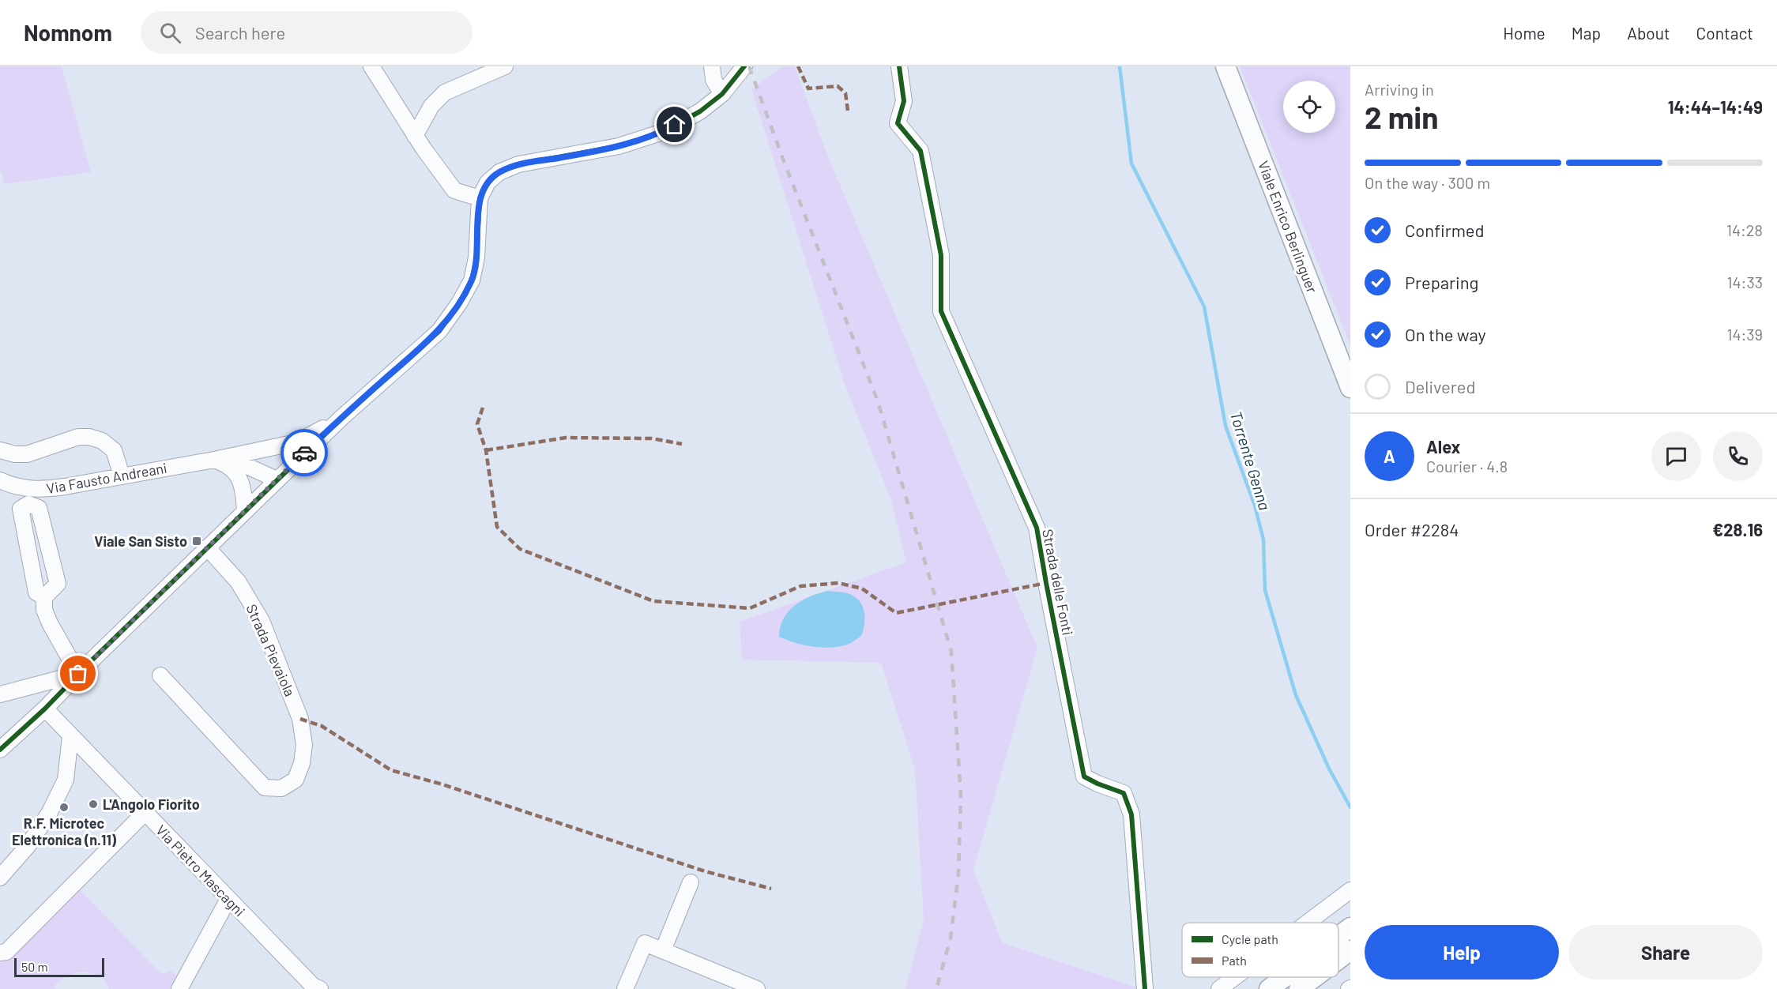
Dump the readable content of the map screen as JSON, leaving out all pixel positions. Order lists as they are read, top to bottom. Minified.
{"streets":{"main road":["Viale Enrico Berlinguer"],"street":["Via Fausto Andreani","Strada delle Fonti","Strada Pievaiola","Via Pietro Mascagni"]},"water":["Torrente Genna"],"places":{"transit":["Viale San Sisto"],"other":["L'Angolo Fiorito","R.F. Microtec Elettronica (n.11)"]},"legend":["Cycle path","Path"],"scale_bar":"50 m","page":{"header":"Nomnom","search":"Search here","nav":["Home","Map","About","Contact"],"heading":["2 min","Arriving in","14:44–14:49"],"panel":["Alex","Courier · 4.8","Order #2284","€28.16"],"bar":"On the way · 300 m","list":[["Confirmed","14:28"],["Preparing","14:33"],["On the way","14:39"],"Delivered"],"round":"A","buttons":["Help","Share"],"scale":"50 m"}}
